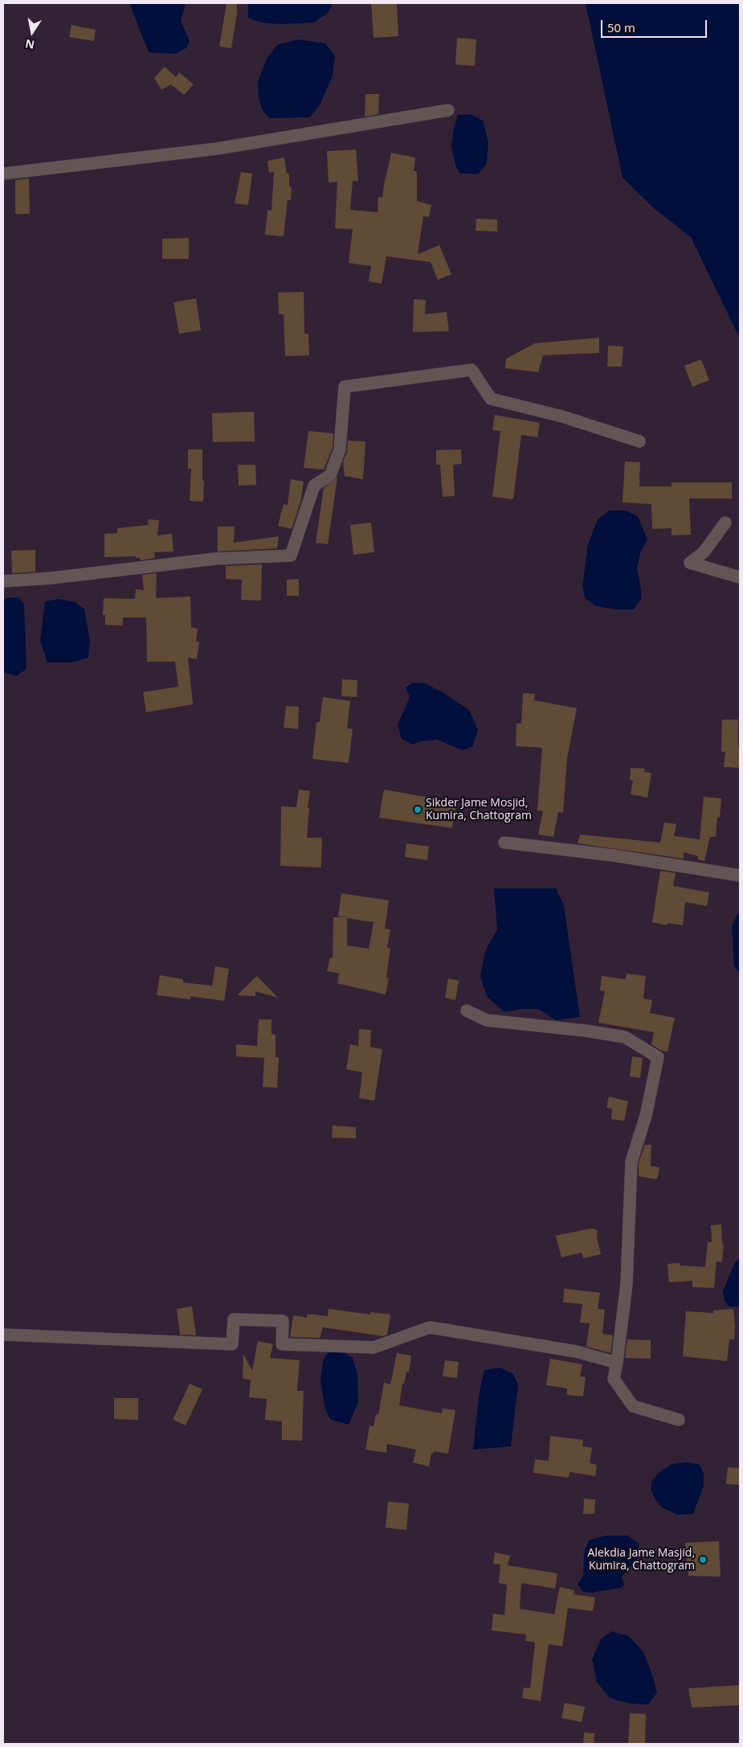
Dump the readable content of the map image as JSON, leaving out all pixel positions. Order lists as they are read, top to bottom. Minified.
{"places":["Sikder Jame Mosjid, Kumira, Chattogram","Alekdia Jame Masjid, Kumira, Chattogram"],"scale_bar":"50 m","north":"bottom"}
